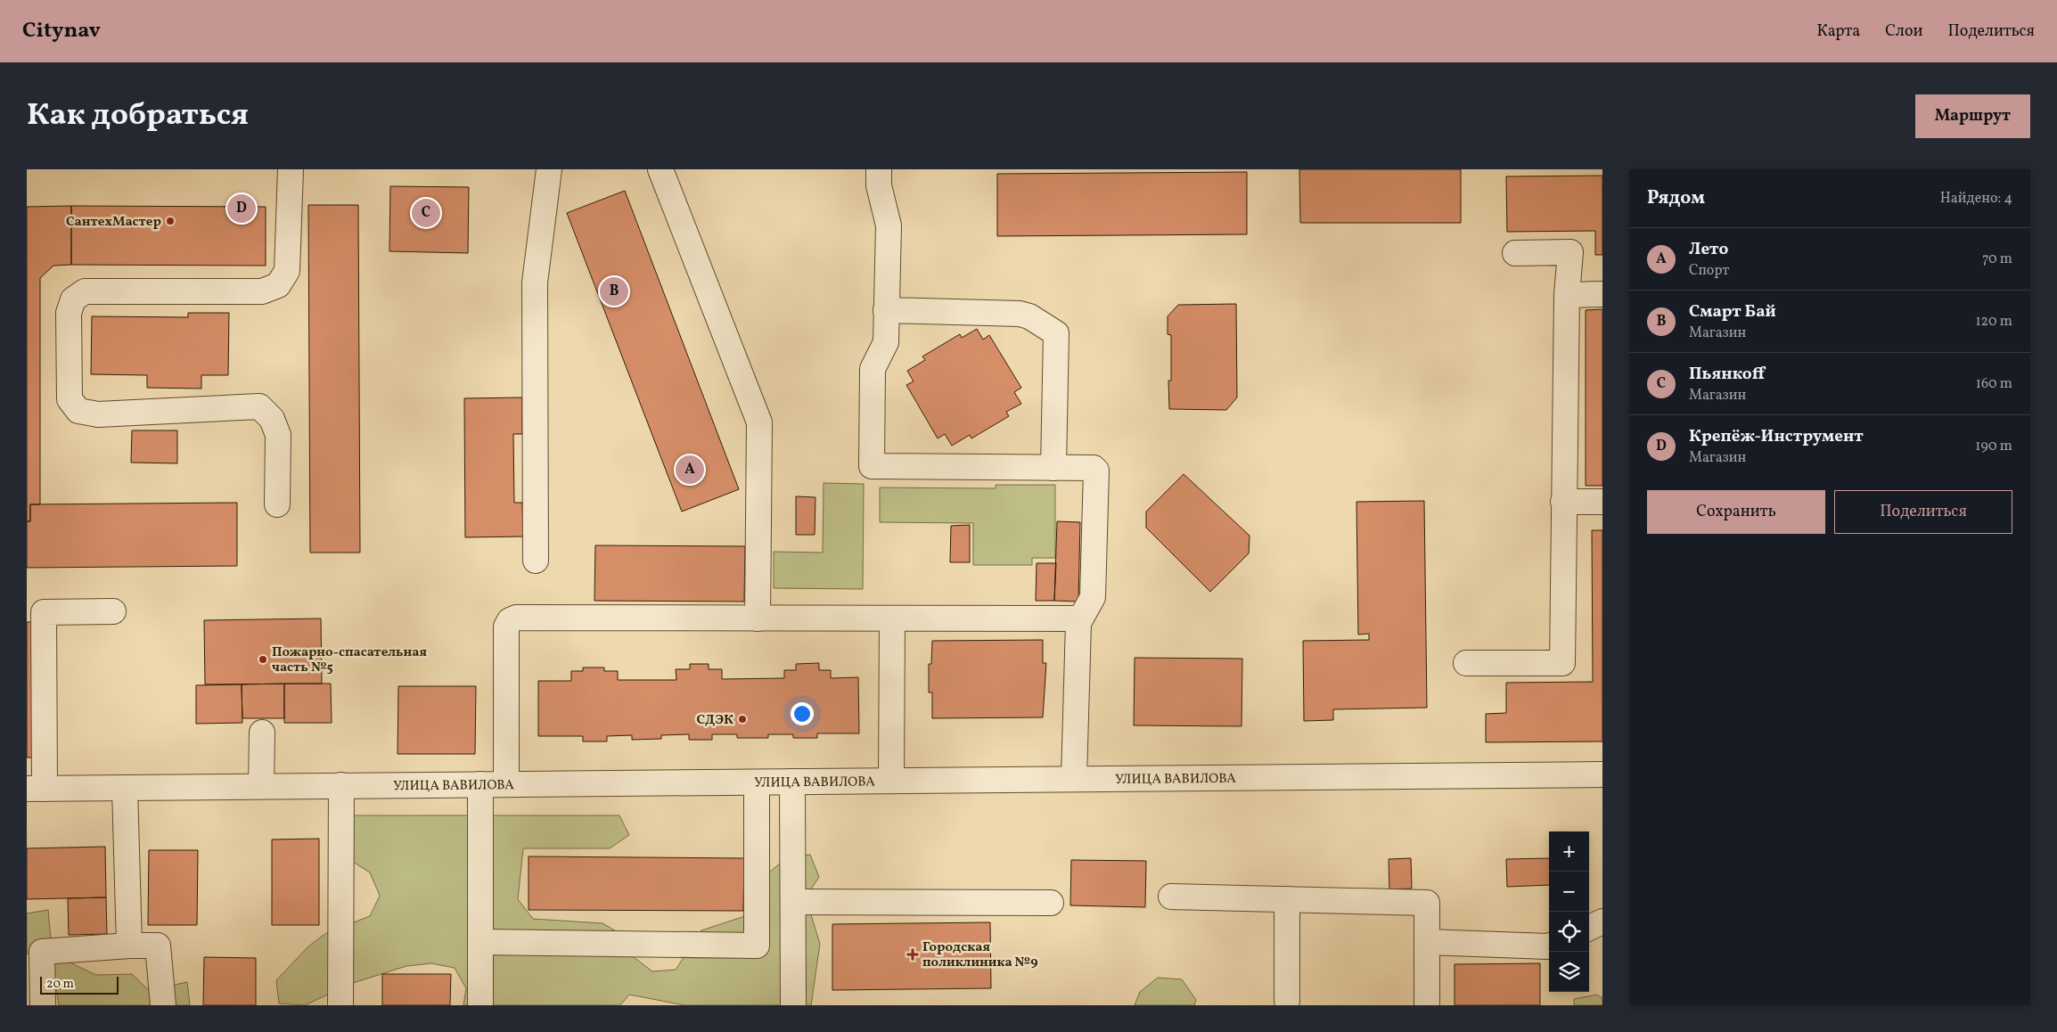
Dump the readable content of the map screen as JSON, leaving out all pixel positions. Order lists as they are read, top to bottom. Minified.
{"streets":{"street":["УЛИЦА ВАВИЛОВА"]},"places":{"other":["СантехМастер","Пожарно-спасательная часть №5","СДЭК"],"health":["Городская поликлиника №9"]},"scale_bar":"20 m","page":{"header":"Citynav","nav":["Карта","Слои","Поделиться"],"title":"Как добраться","buttons":["Маршрут",["Сохранить","Поделиться"]],"heading":["Рядом","Найдено: 4"],"pins":["D","C","B","A"],"list":[{"mark":"A","name":"Лето","note":"Спорт","value":"70 m"},{"mark":"B","name":"Смарт Бай","note":"Магазин","value":"120 m"},{"mark":"C","name":"Пьянкоff","note":"Магазин","value":"160 m"},{"mark":"D","name":"Крепёж-Инструмент","note":"Магазин","value":"190 m"}],"map_buttons":["+","−"],"scale":"20 m"}}
